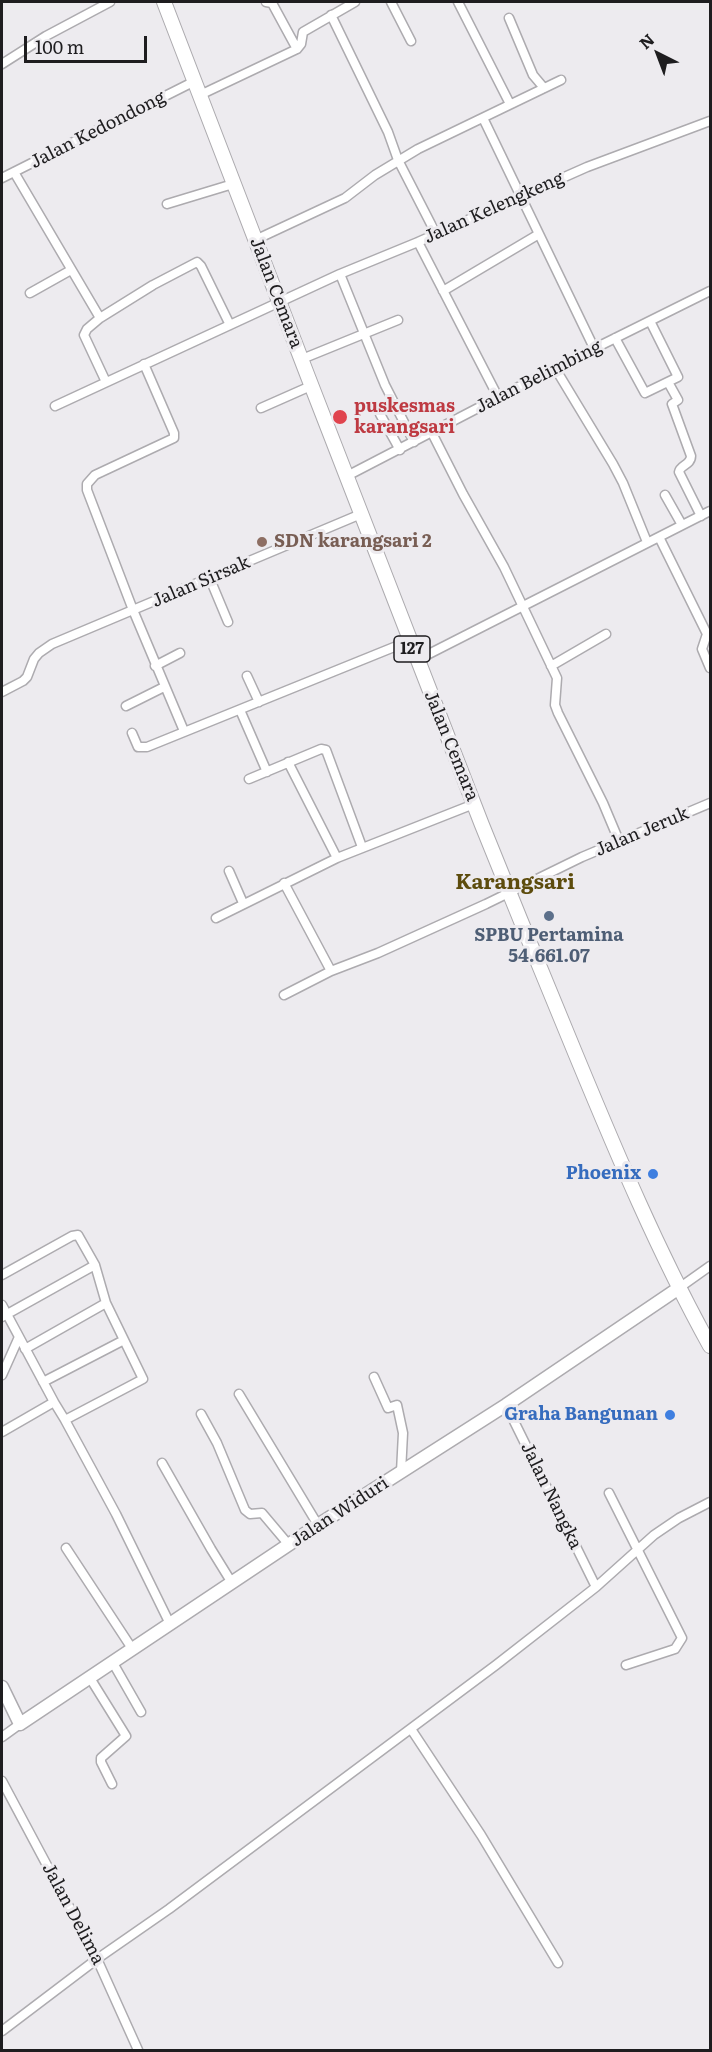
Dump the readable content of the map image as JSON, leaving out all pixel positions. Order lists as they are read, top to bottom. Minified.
{"streets":{"main road":["Jalan Cemara","127","Jalan Widuri"],"street":["Jalan Kedondong","Jalan Kelengkeng","Jalan Belimbing","Jalan Sirsak","Jalan Jeruk","Jalan Nangka","Jalan Delima"]},"crossings":[["Jalan Kedondong","Jalan Cemara"],["Jalan Kelengkeng","Jalan Cemara"],["Jalan Cemara","Jalan Belimbing"],["Jalan Cemara","Jalan Sirsak"],["Jalan Cemara","Jalan Jeruk"],["Jalan Cemara","Jalan Widuri"],["Jalan Nangka","Jalan Widuri"]],"districts":["Karangsari"],"places":["puskesmas karangsari","SDN karangsari 2","SPBU Pertamina 54.661.07","Phoenix","Graha Bangunan"],"scale_bar":"100 m","north":"top left"}
